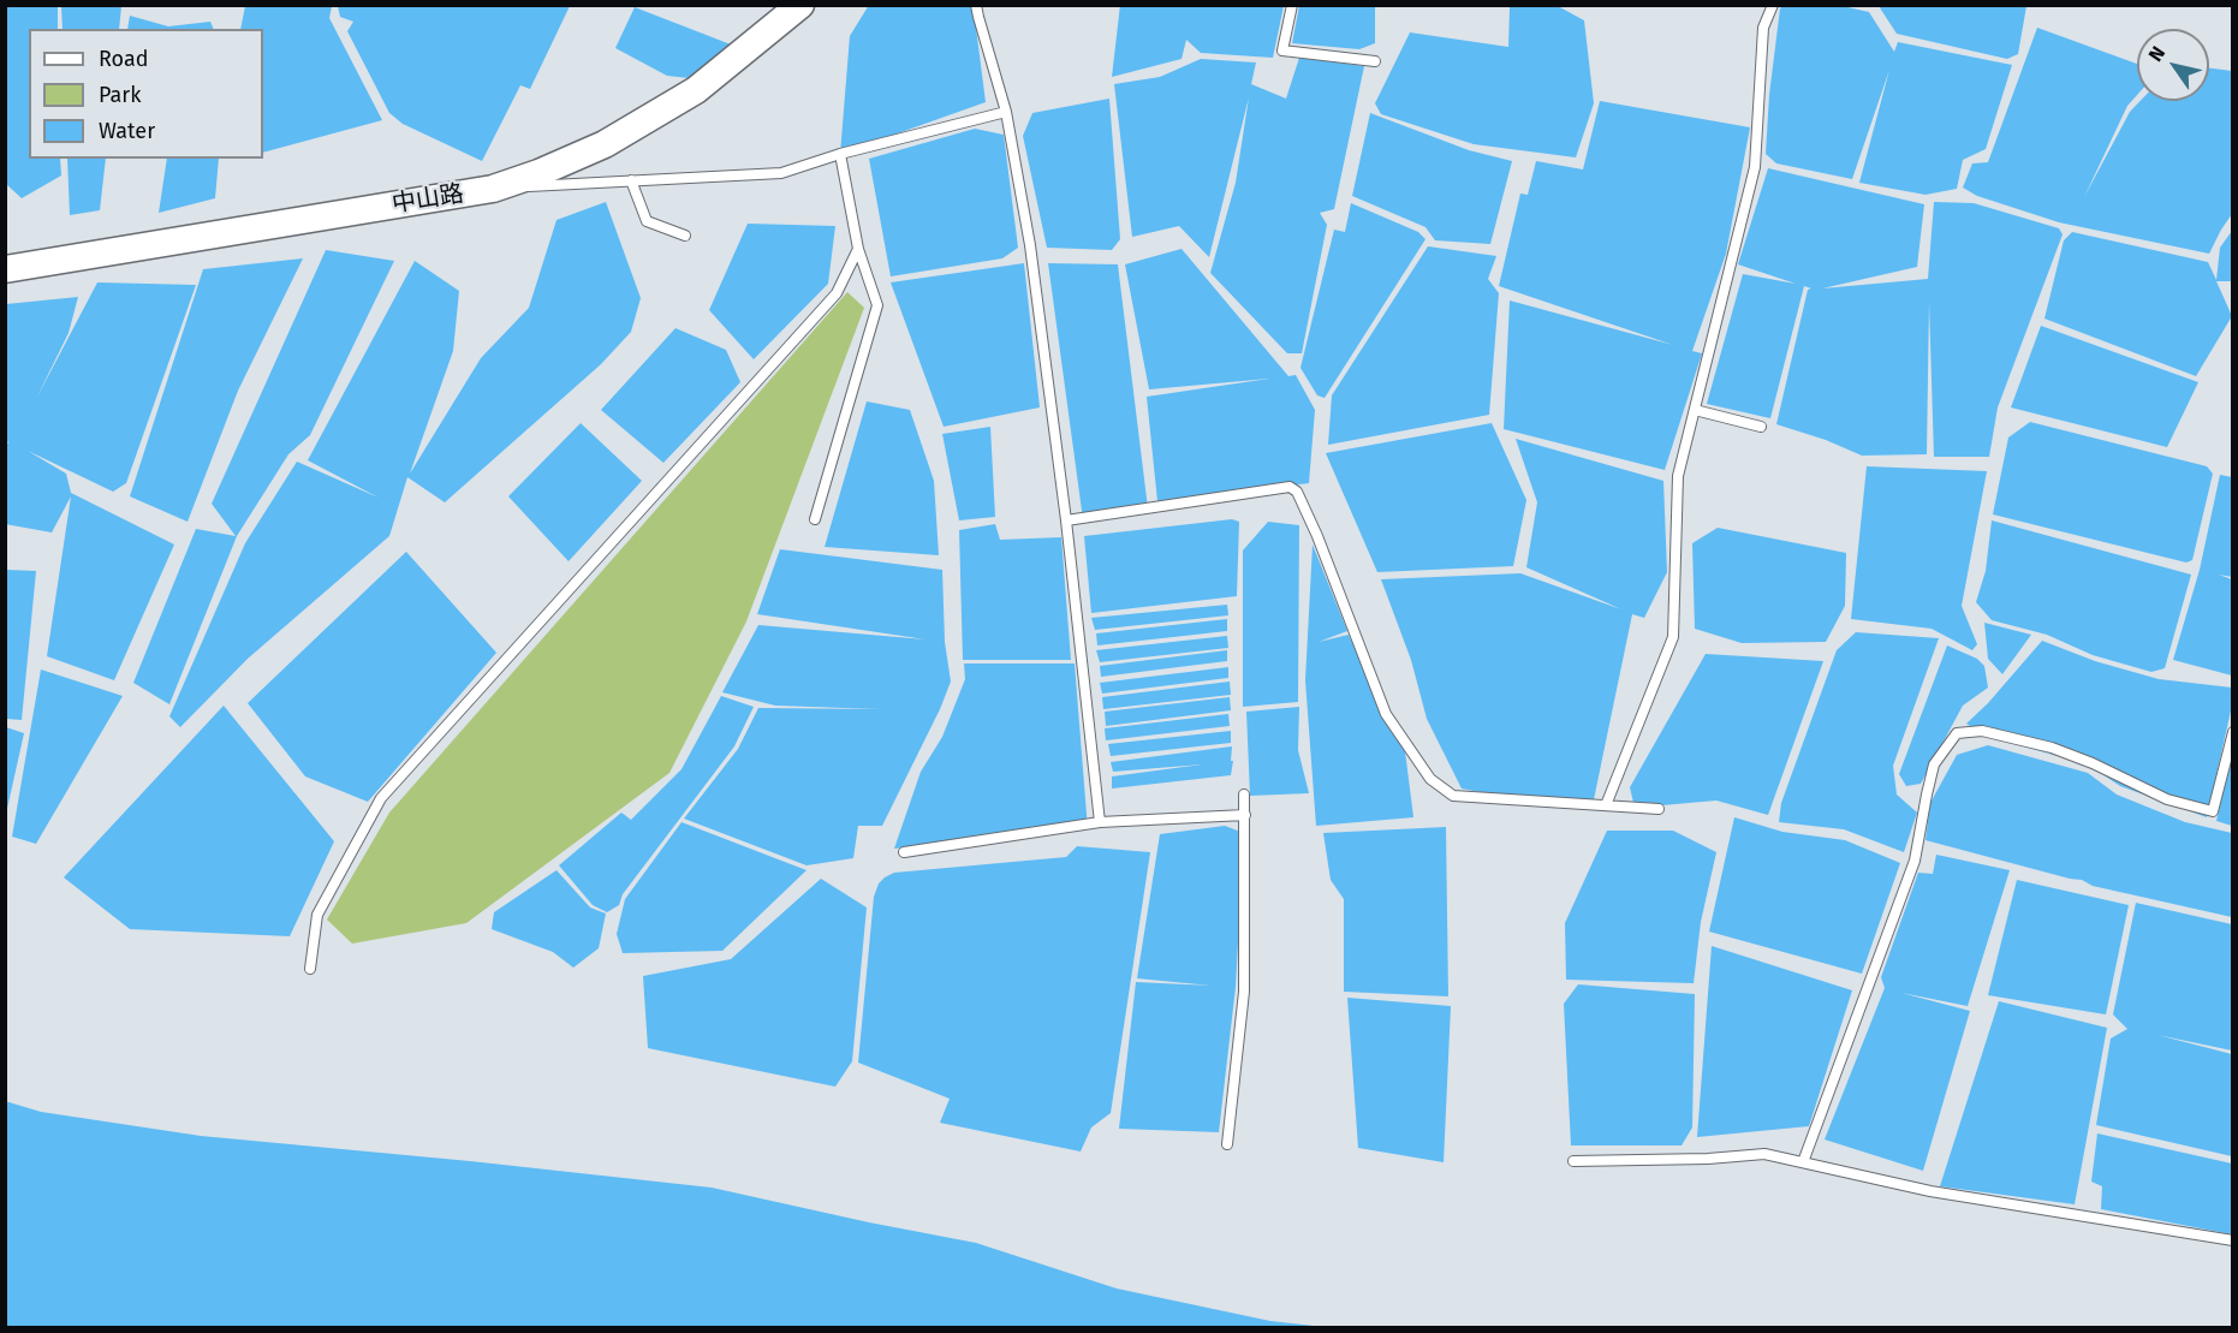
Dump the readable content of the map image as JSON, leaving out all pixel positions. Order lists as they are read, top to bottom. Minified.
{"streets":{"street":["中山路"]},"legend":["Road","Park","Water"],"north":"top left"}
